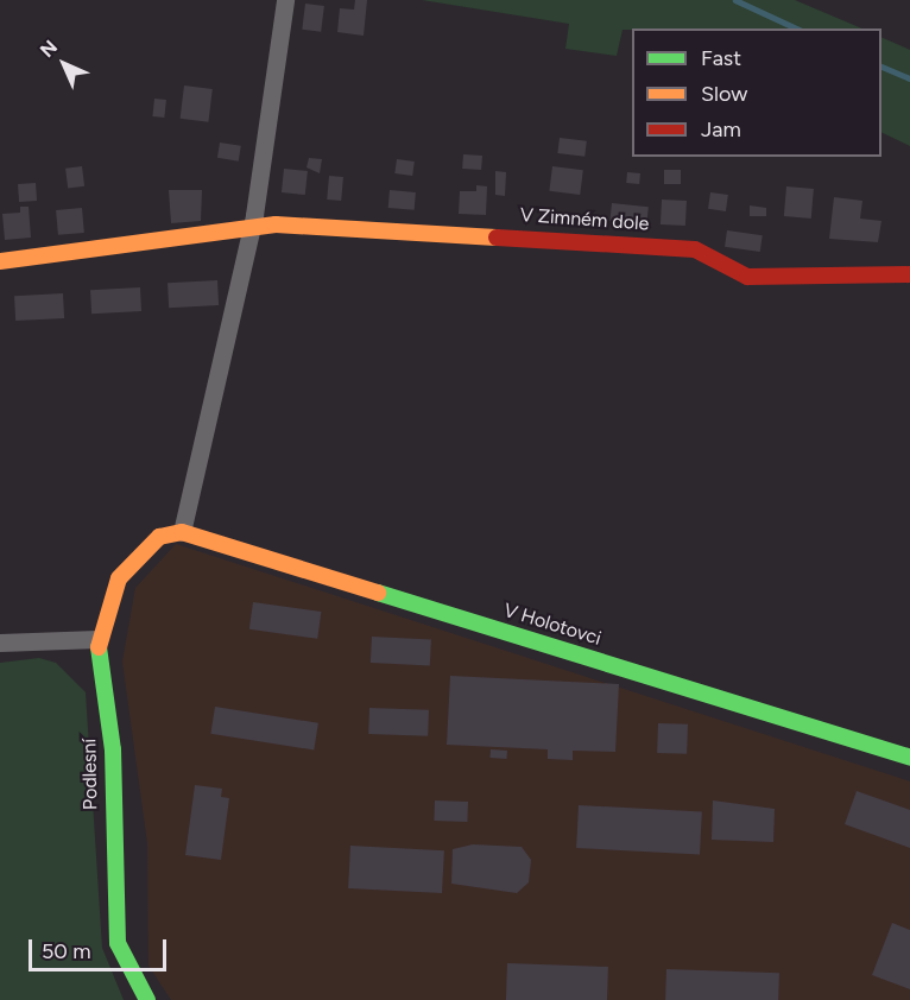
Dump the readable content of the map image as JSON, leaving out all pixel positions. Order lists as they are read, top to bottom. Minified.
{"streets":{"street":["V Zimném dole","V Holotovci","Podlesní"]},"legend":["Fast","Slow","Jam"],"scale_bar":"50 m","north":"top left"}
